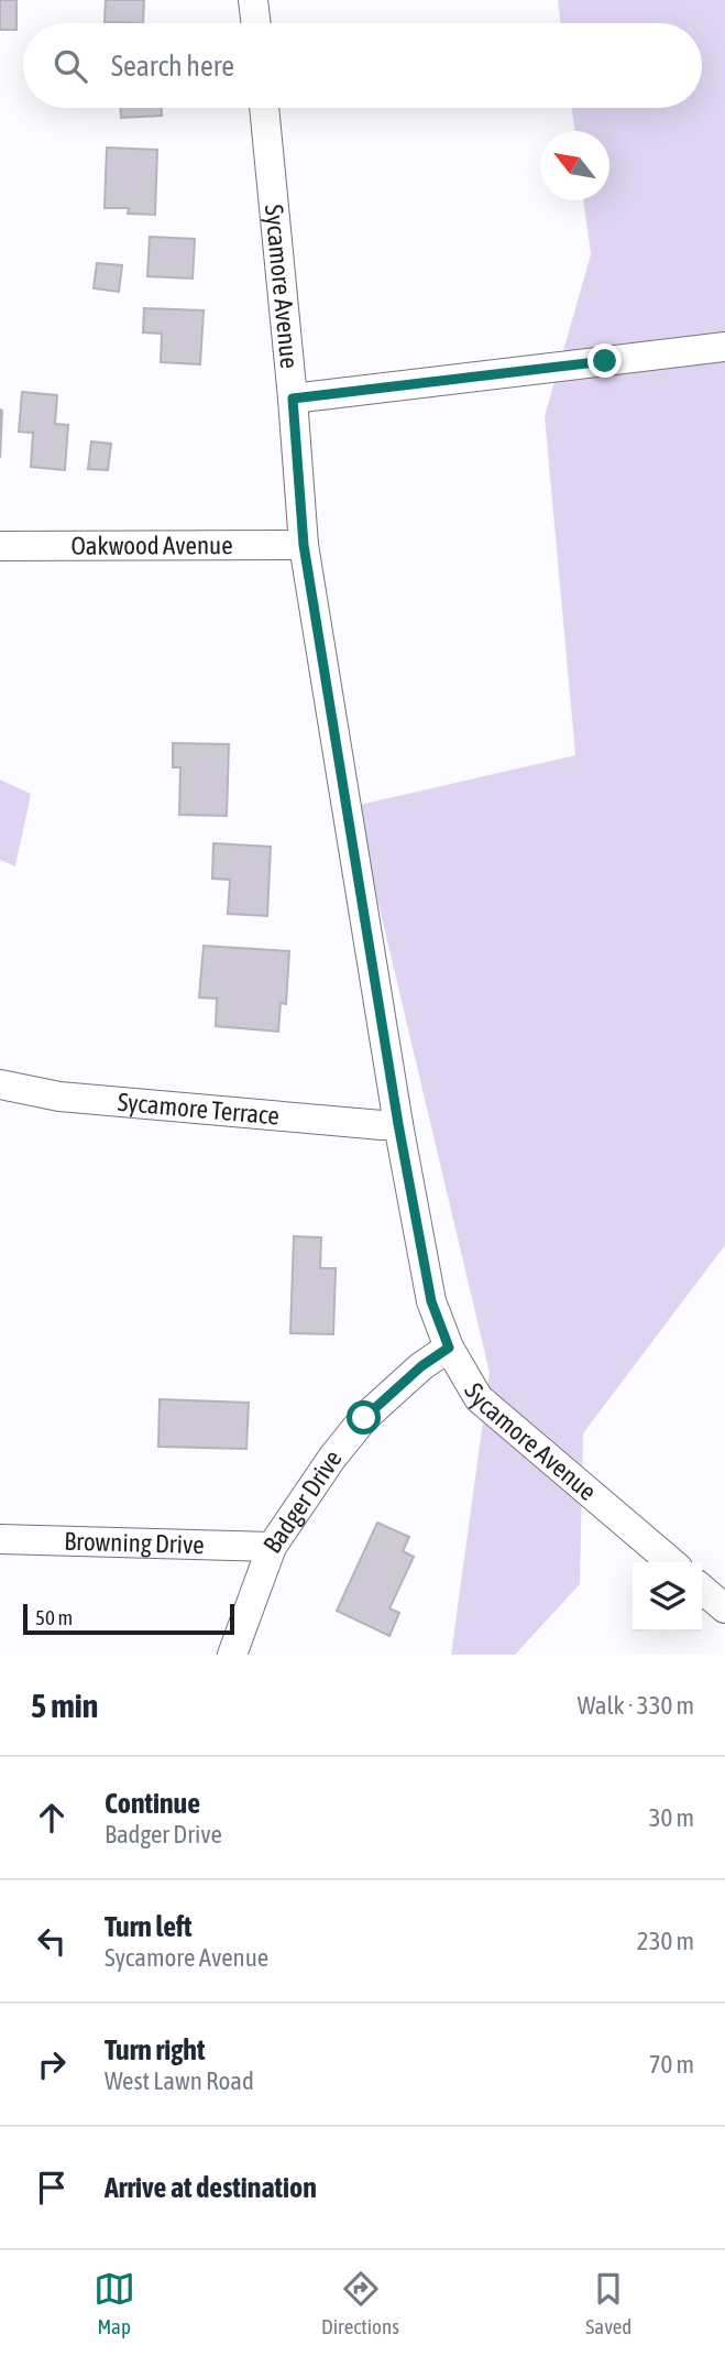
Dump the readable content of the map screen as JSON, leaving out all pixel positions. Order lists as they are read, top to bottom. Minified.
{"streets":{"street":["Sycamore Avenue","Oakwood Avenue","Sycamore Terrace","Badger Drive","Browning Drive"]},"crossings":[["Sycamore Avenue","Oakwood Avenue"],["Sycamore Avenue","Sycamore Terrace"],["Sycamore Avenue","Badger Drive"],["Badger Drive","Browning Drive"]],"scale_bar":"50 m","north":"top left","page":{"search":"Search here","scale":"50 m","heading":["5 min","Walk · 330 m"],"list":[["Continue","Badger Drive","30 m"],["Turn left","Sycamore Avenue","230 m"],["Turn right","West Lawn Road","70 m"],"Arrive at destination"],"nav":["Map","Directions","Saved"]}}
